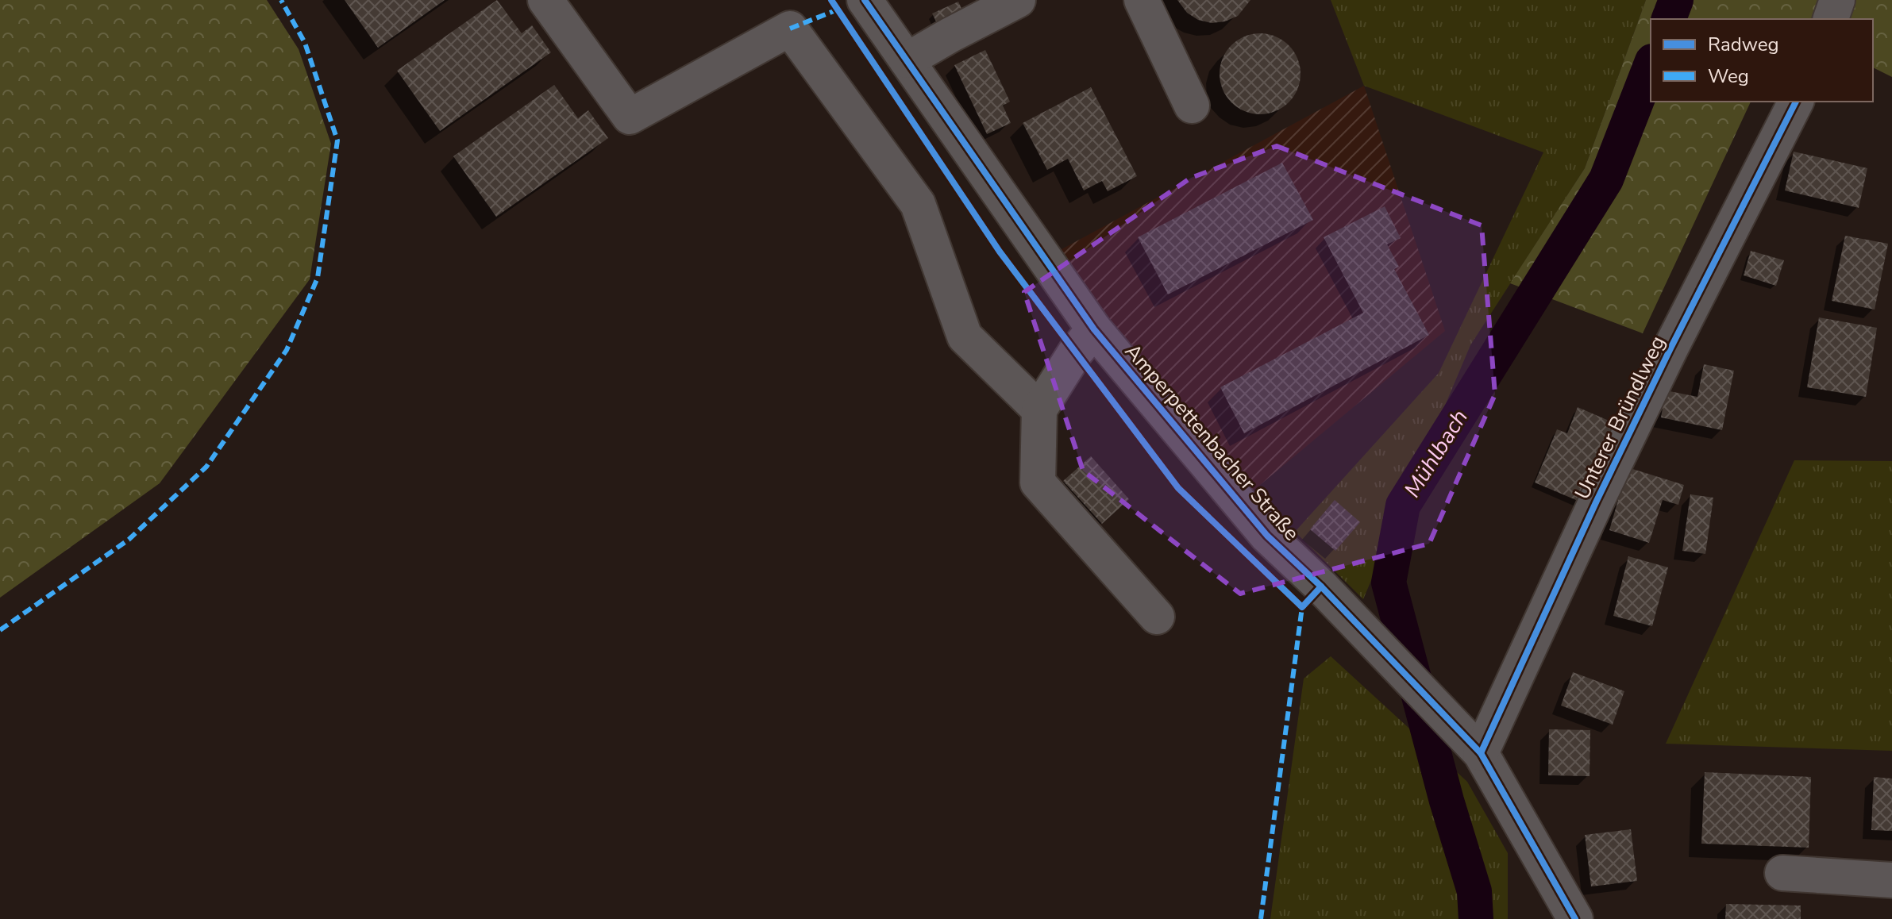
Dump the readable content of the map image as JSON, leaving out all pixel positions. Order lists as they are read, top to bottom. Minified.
{"streets":{"street":["Unterer Bründlweg","Amperpettenbacher Straße"]},"crossings":[["Unterer Bründlweg","Amperpettenbacher Straße"]],"water":["Mühlbach"],"legend":["Radweg","Weg"]}
